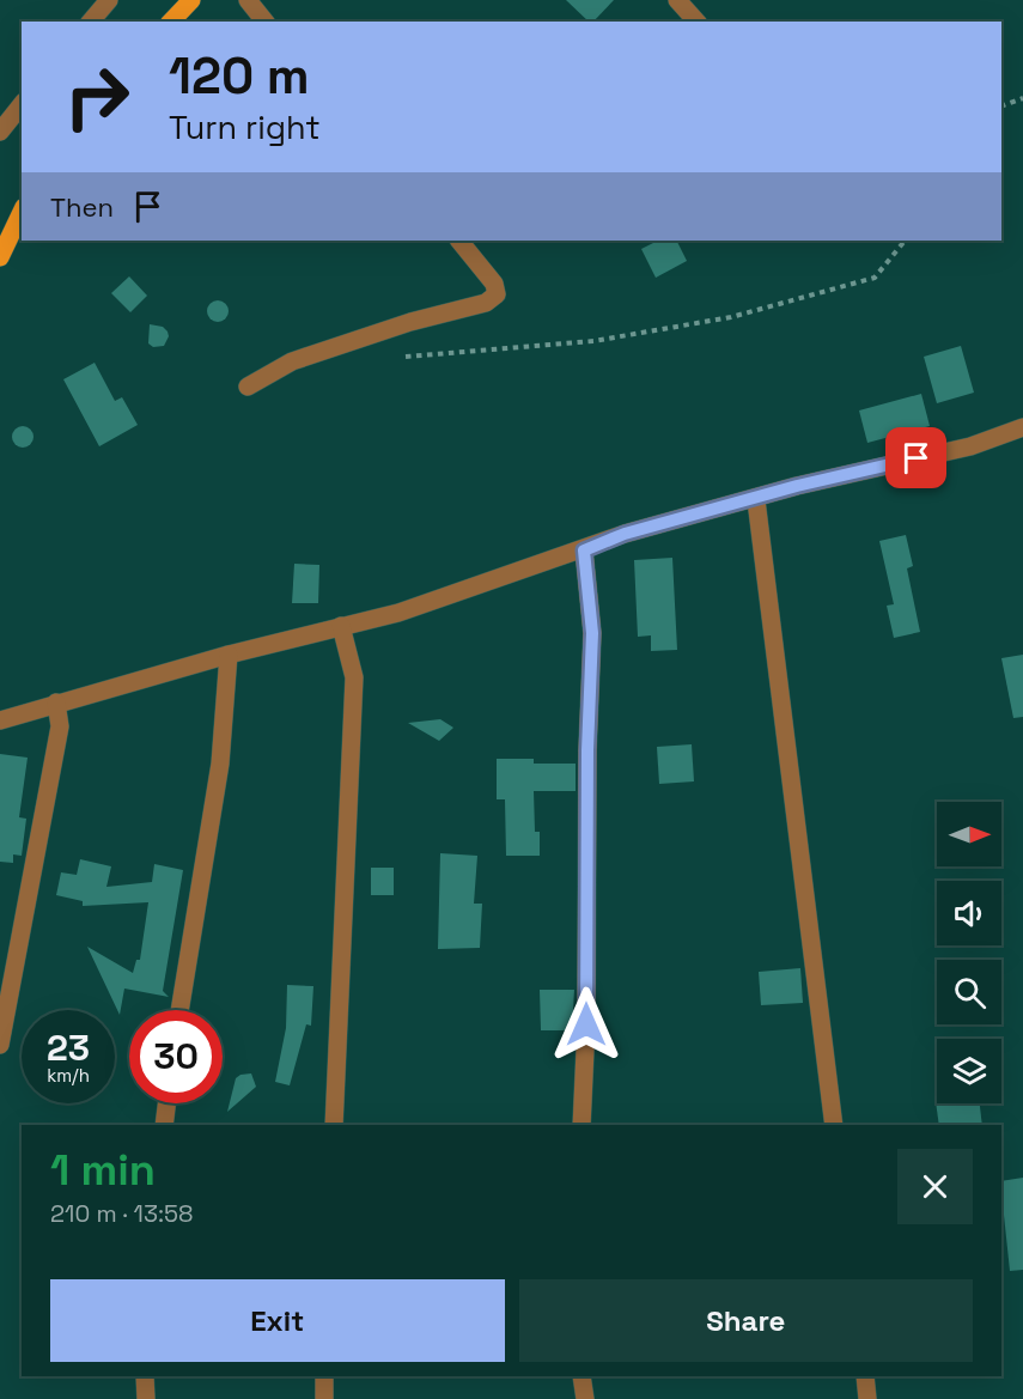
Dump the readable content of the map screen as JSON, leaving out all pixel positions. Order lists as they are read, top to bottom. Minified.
{"north":"right","page":{"turn":["120 m","Turn right"],"then":"Then","speed":"23 km/h","limit":"30","heading":["1 min","210 m · 13:58"],"buttons":["Exit","Share"]}}
